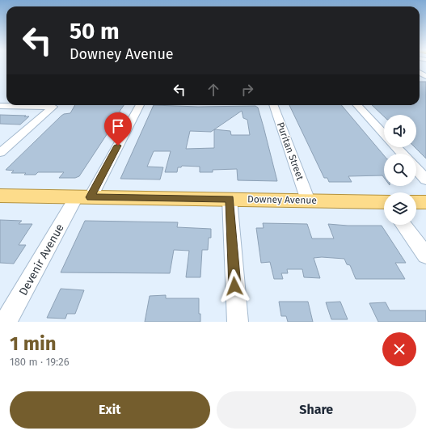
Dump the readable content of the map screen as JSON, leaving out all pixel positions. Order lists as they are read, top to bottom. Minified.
{"streets":{"main road":["Downey Avenue"],"street":["Puritan Street","Devenir Avenue"]},"crossings":[["Puritan Street","Downey Avenue"],["Downey Avenue","Devenir Avenue"]],"page":{"turn":["50 m","Downey Avenue"],"heading":["1 min","180 m · 19:26"],"buttons":["Exit","Share"]}}
